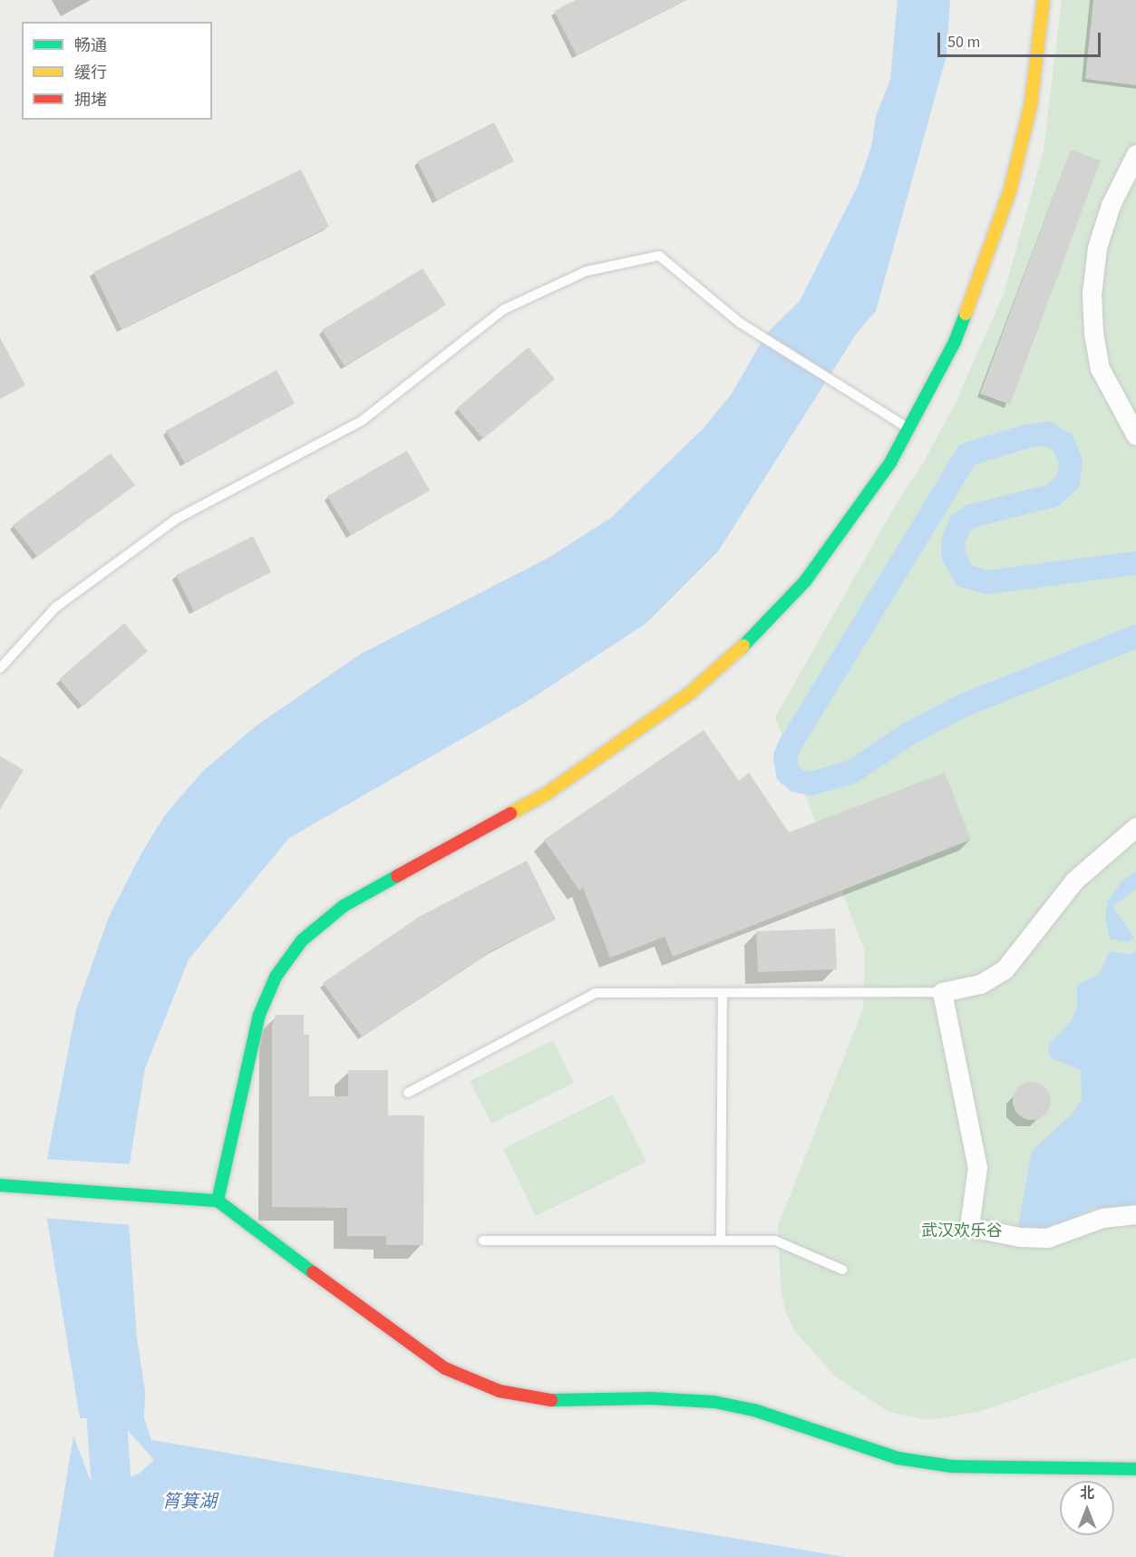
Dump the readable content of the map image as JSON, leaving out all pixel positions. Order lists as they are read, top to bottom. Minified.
{"water":["筲箕湖"],"parks":["武汉欢乐谷"],"legend":["畅通","缓行","拥堵"],"scale_bar":"50 m","north":"top"}
